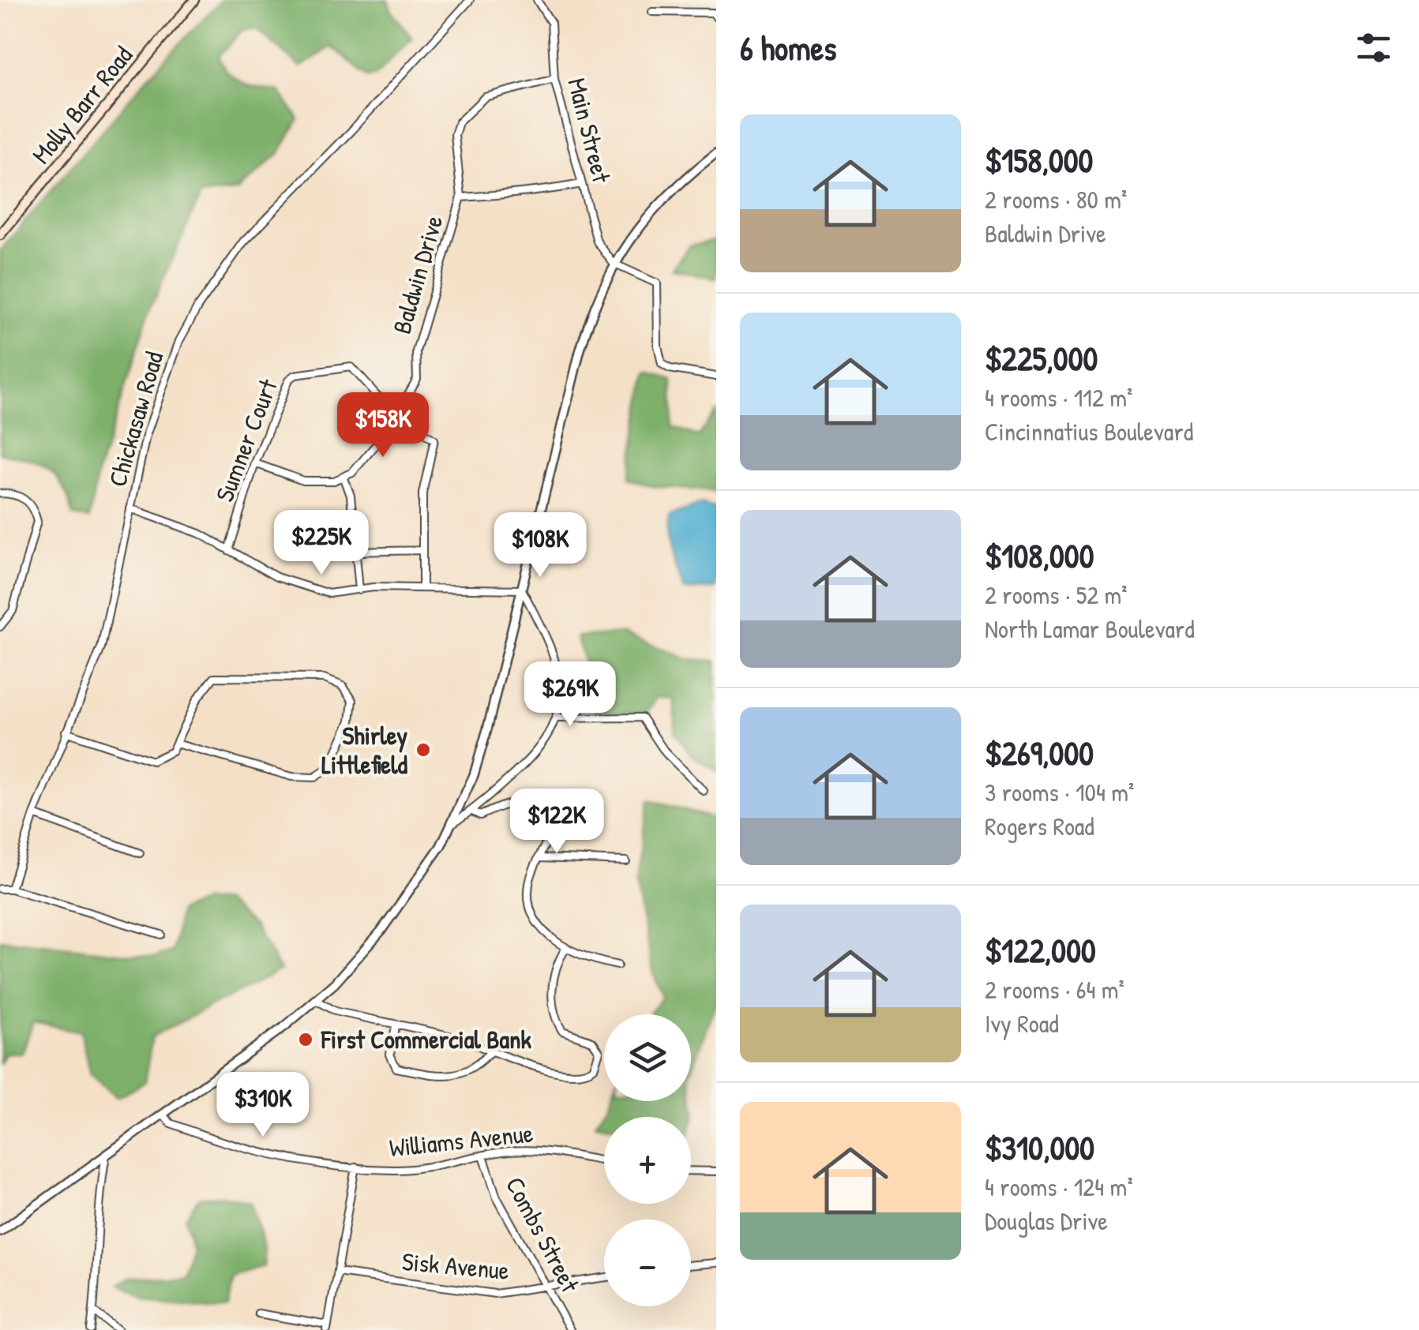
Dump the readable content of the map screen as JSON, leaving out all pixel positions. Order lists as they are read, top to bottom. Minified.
{"streets":{"main road":["Molly Barr Road"],"street":["Main Street","Baldwin Drive","Chickasaw Road","Sumner Court","Williams Avenue","Combs Street","Sisk Avenue"]},"crossings":[["Main Street","Baldwin Drive"],["Baldwin Drive","Sumner Court"],["Williams Avenue","Combs Street"],["Combs Street","Sisk Avenue"]],"places":["Shirley Littlefield","First Commercial Bank"],"page":{"heading":"6 homes","list":[{"name":"$158,000","note":"2 rooms · 80 m² · Baldwin Drive"},{"name":"$225,000","note":"4 rooms · 112 m² · Cincinnatius Boulevard"},{"name":"$108,000","note":"2 rooms · 52 m² · North Lamar Boulevard"},{"name":"$269,000","note":"3 rooms · 104 m² · Rogers Road"},{"name":"$122,000","note":"2 rooms · 64 m² · Ivy Road"},{"name":"$310,000","note":"4 rooms · 124 m² · Douglas Drive"}],"price":["$158K","$225K","$108K","$269K","$122K","$310K"],"map_buttons":["+","−"]}}
